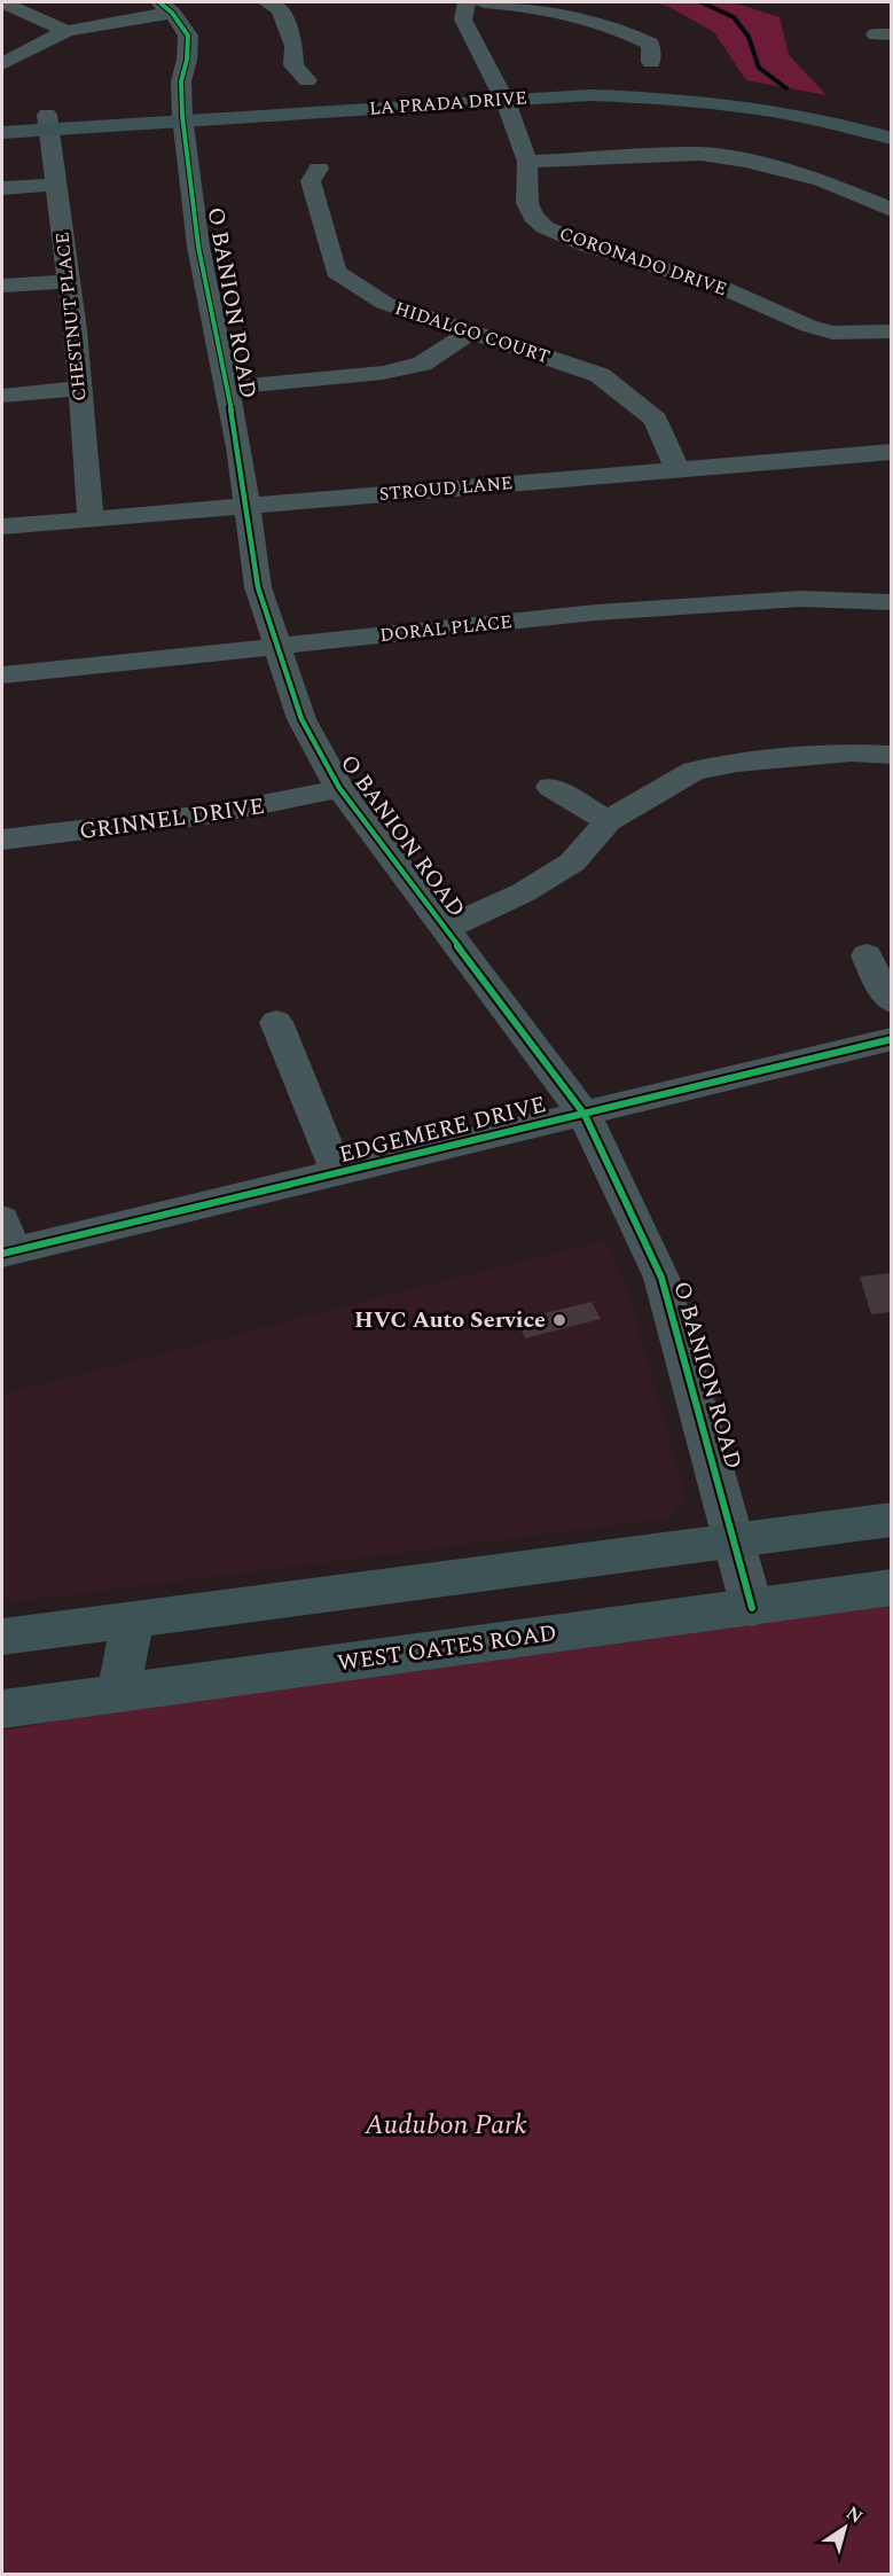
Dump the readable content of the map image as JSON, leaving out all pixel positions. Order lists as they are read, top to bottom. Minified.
{"streets":{"main road":["LA PRADA DRIVE","WEST OATES ROAD"],"street":["CORONADO DRIVE","O BANION ROAD","CHESTNUT PLACE","HIDALGO COURT","STROUD LANE","DORAL PLACE","GRINNEL DRIVE","EDGEMERE DRIVE"]},"crossings":[["LA PRADA DRIVE","CORONADO DRIVE"],["LA PRADA DRIVE","O BANION ROAD"],["LA PRADA DRIVE","CHESTNUT PLACE"],["O BANION ROAD","STROUD LANE"],["O BANION ROAD","DORAL PLACE"],["O BANION ROAD","GRINNEL DRIVE"],["O BANION ROAD","EDGEMERE DRIVE"],["O BANION ROAD","WEST OATES ROAD"],["CHESTNUT PLACE","STROUD LANE"],["HIDALGO COURT","STROUD LANE"]],"parks":["Audubon Park"],"places":["HVC Auto Service"],"north":"top right"}
